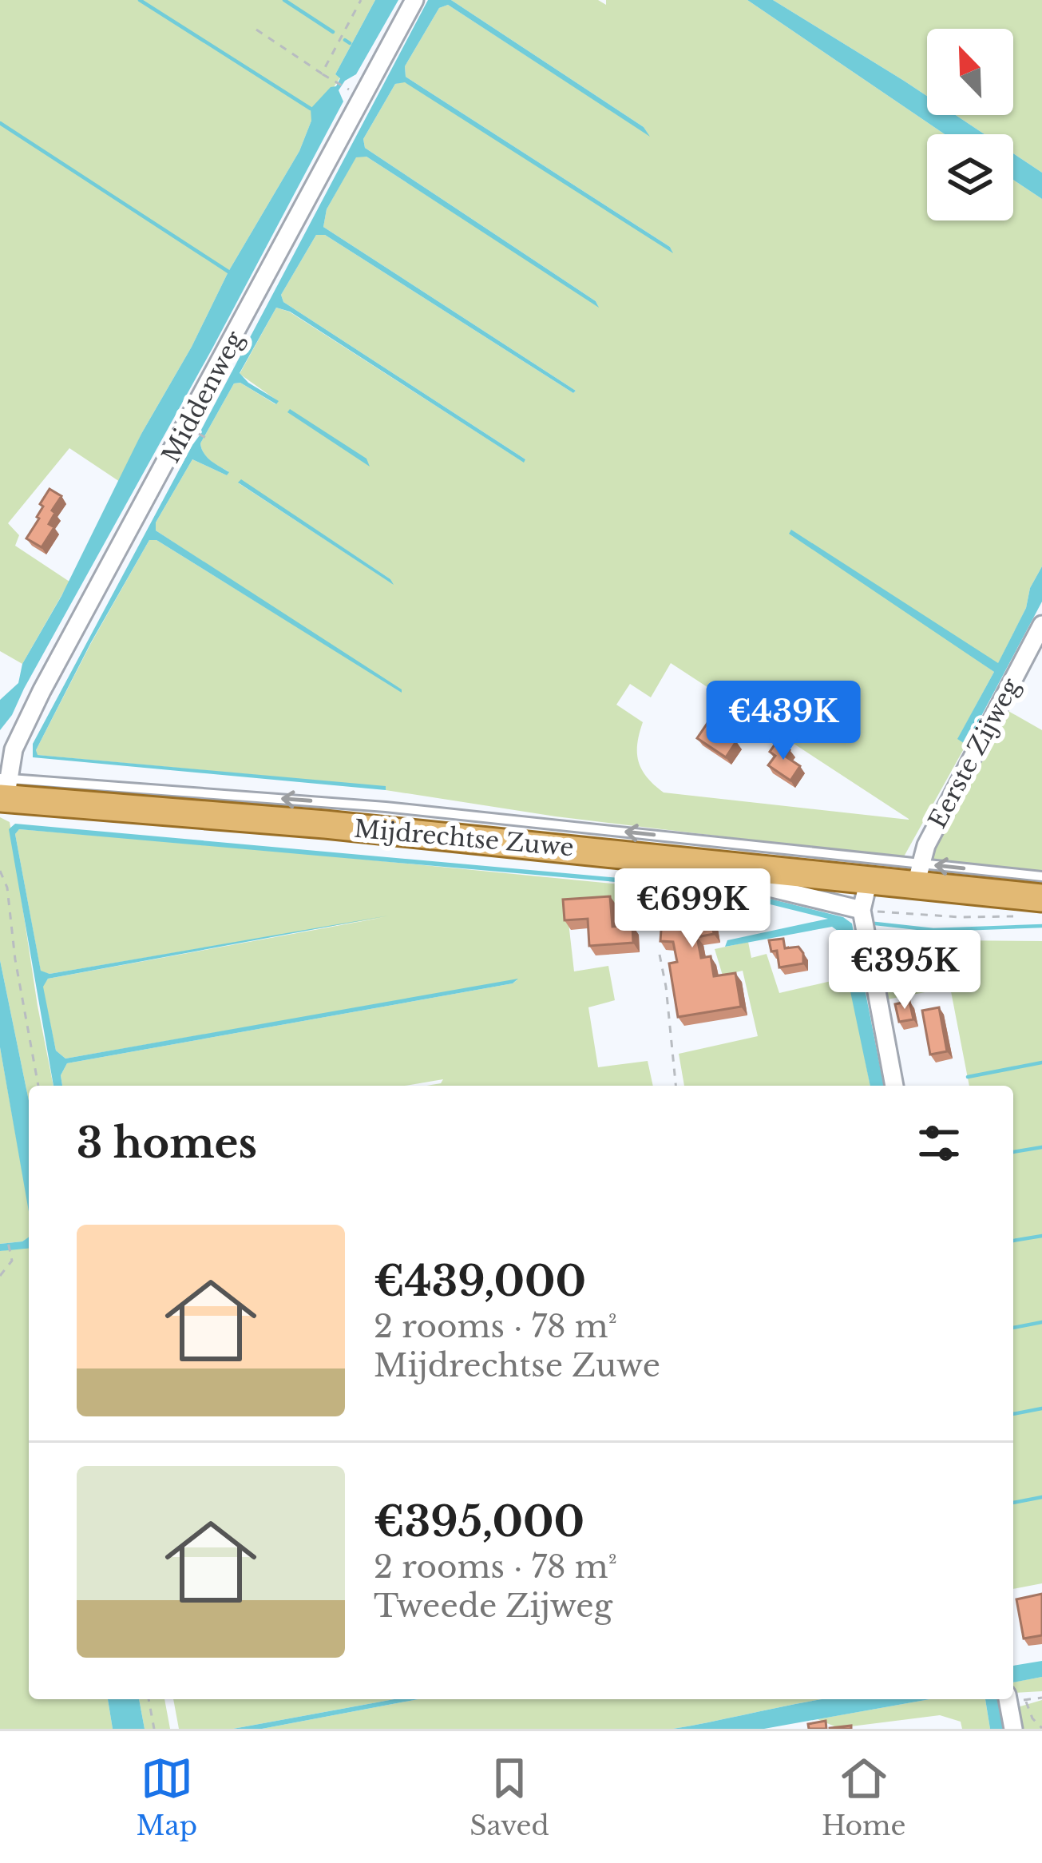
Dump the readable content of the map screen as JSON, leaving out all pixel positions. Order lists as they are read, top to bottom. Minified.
{"streets":{"main road":["Mijdrechtse Zuwe"],"street":["Middenweg","Eerste Zijweg"]},"crossings":[["Middenweg","Mijdrechtse Zuwe"],["Eerste Zijweg","Mijdrechtse Zuwe"]],"north":"top left","page":{"price":["€439K","€699K","€395K"],"heading":"3 homes","list":[{"name":"€439,000","note":"2 rooms · 78 m² · Mijdrechtse Zuwe"},{"name":"€395,000","note":"2 rooms · 78 m² · Tweede Zijweg"}],"tabs":["Map","Saved","Home"]}}
